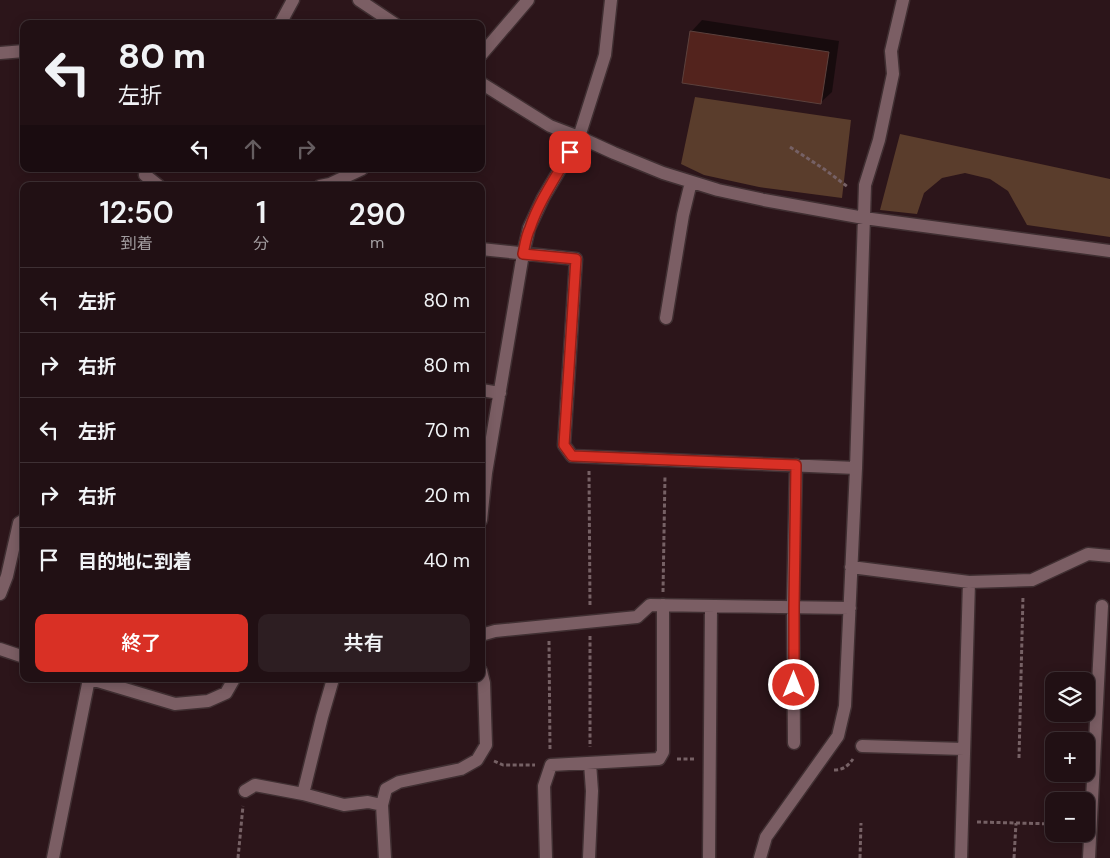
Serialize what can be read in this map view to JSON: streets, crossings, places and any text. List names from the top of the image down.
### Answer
{
  "page": {
    "turn": ["80 m", "左折"],
    "eta": [
      "12:50",
      "到着",
      "1",
      "分",
      "290",
      "m"
    ],
    "list": [
      {
        "name": "左折",
        "value": "80 m"
      },
      {
        "name": "右折",
        "value": "80 m"
      },
      {
        "name": "左折",
        "value": "70 m"
      },
      {
        "name": "右折",
        "value": "20 m"
      },
      {
        "name": "目的地に到着",
        "value": "40 m"
      }
    ],
    "buttons": ["終了", "共有"],
    "map_buttons": ["+", "−"]
  }
}
